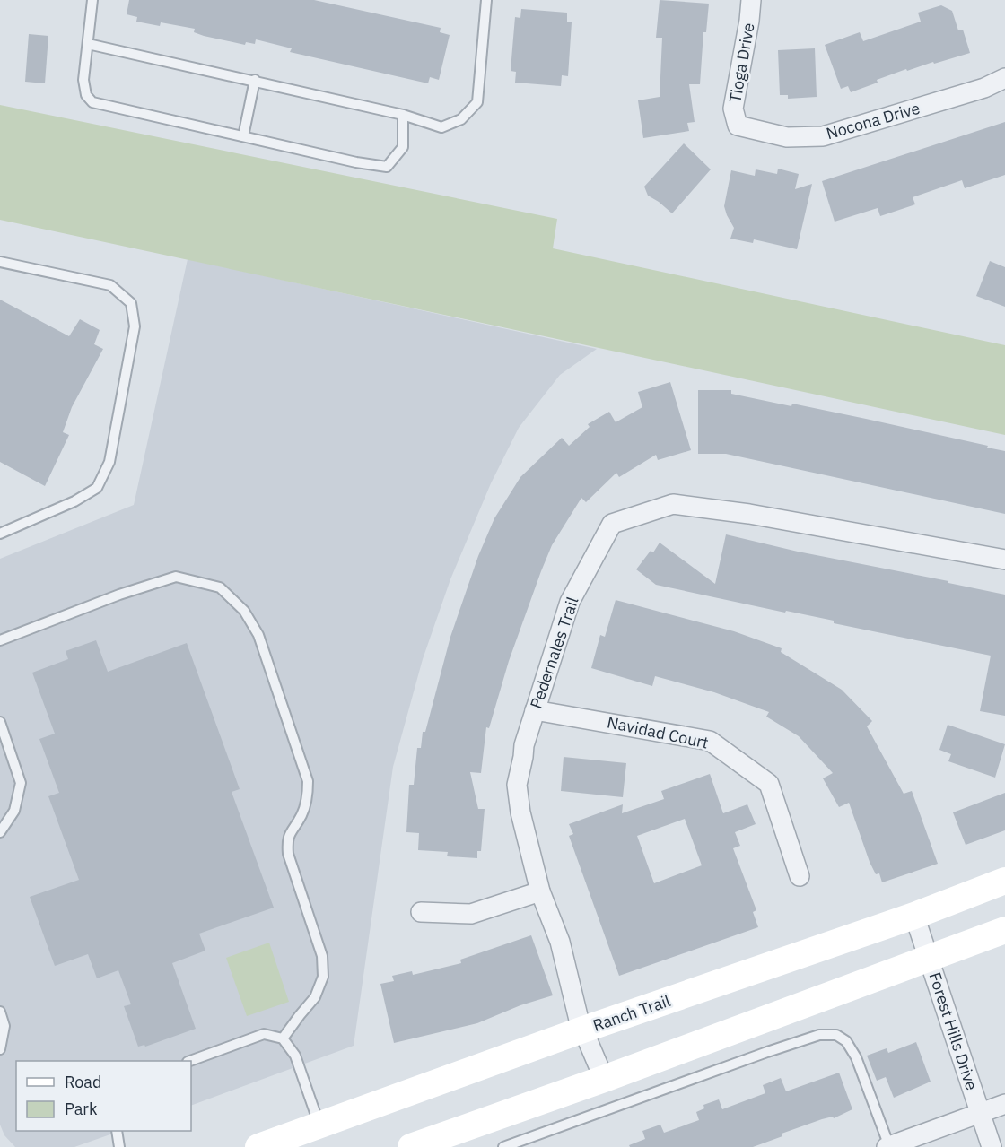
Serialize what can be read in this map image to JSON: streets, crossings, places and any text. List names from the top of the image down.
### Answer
{
  "streets": {
    "main road": ["Ranch Trail"],
    "street": [
      "Tioga Drive",
      "Nocona Drive",
      "Pedernales Trail",
      "Navidad Court",
      "Forest Hills Drive"
    ]
  },
  "crossings": [
    ["Tioga Drive", "Nocona Drive"],
    ["Pedernales Trail", "Navidad Court"],
    ["Pedernales Trail", "Ranch Trail"],
    ["Ranch Trail", "Forest Hills Drive"]
  ],
  "legend": ["Road", "Park"]
}
